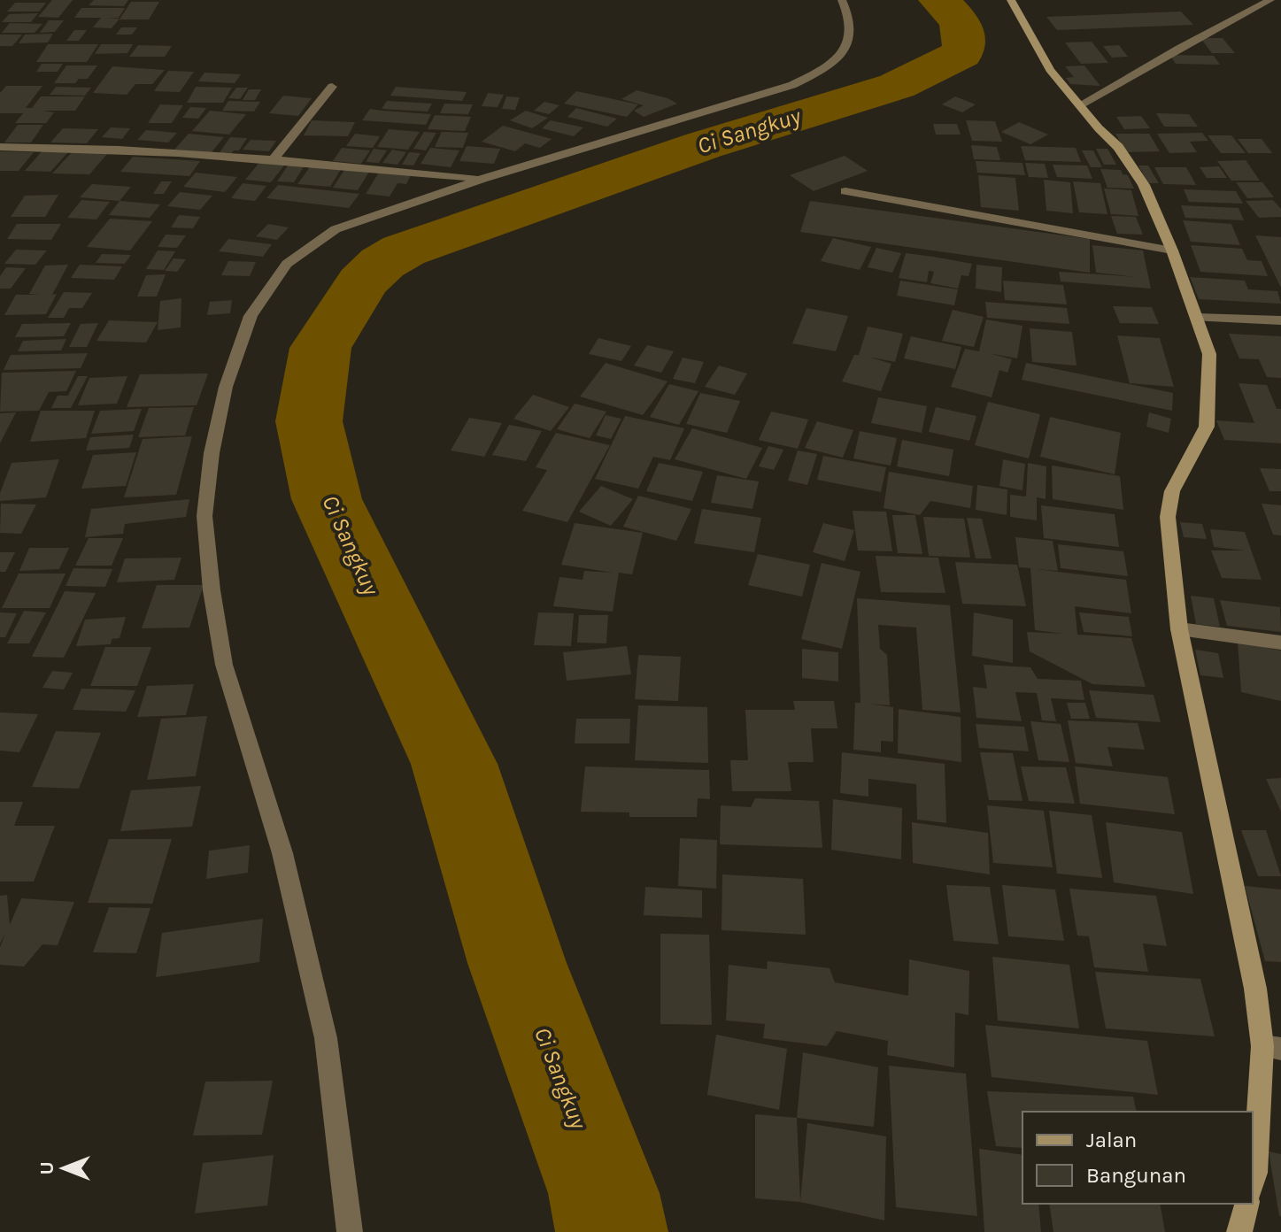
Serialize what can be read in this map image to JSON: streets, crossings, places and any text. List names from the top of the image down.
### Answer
{
  "water": ["Ci Sangkuy"],
  "legend": ["Jalan", "Bangunan"],
  "north": "left"
}
